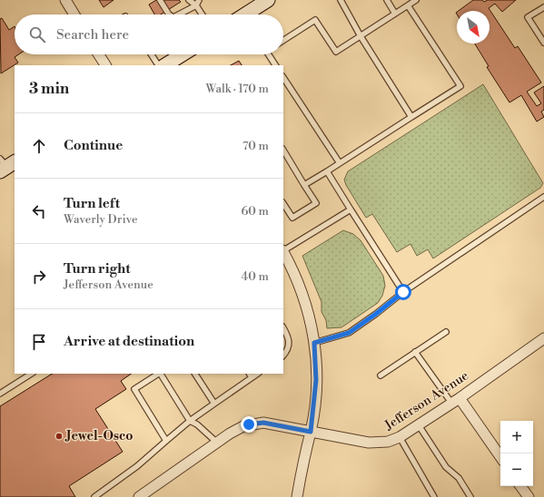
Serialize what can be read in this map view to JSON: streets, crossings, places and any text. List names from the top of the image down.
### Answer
{
  "streets": {
    "street": ["Jefferson Avenue"]
  },
  "places": ["Jewel-Osco"],
  "north": "bottom right",
  "page": {
    "search": "Search here",
    "heading": ["3 min", "Walk · 170 m"],
    "list": [
      ["Continue", "70 m"],
      ["Turn left", "Waverly Drive", "60 m"],
      ["Turn right", "Jefferson Avenue", "40 m"],
      "Arrive at destination"
    ],
    "map_buttons": ["+", "−"]
  }
}
